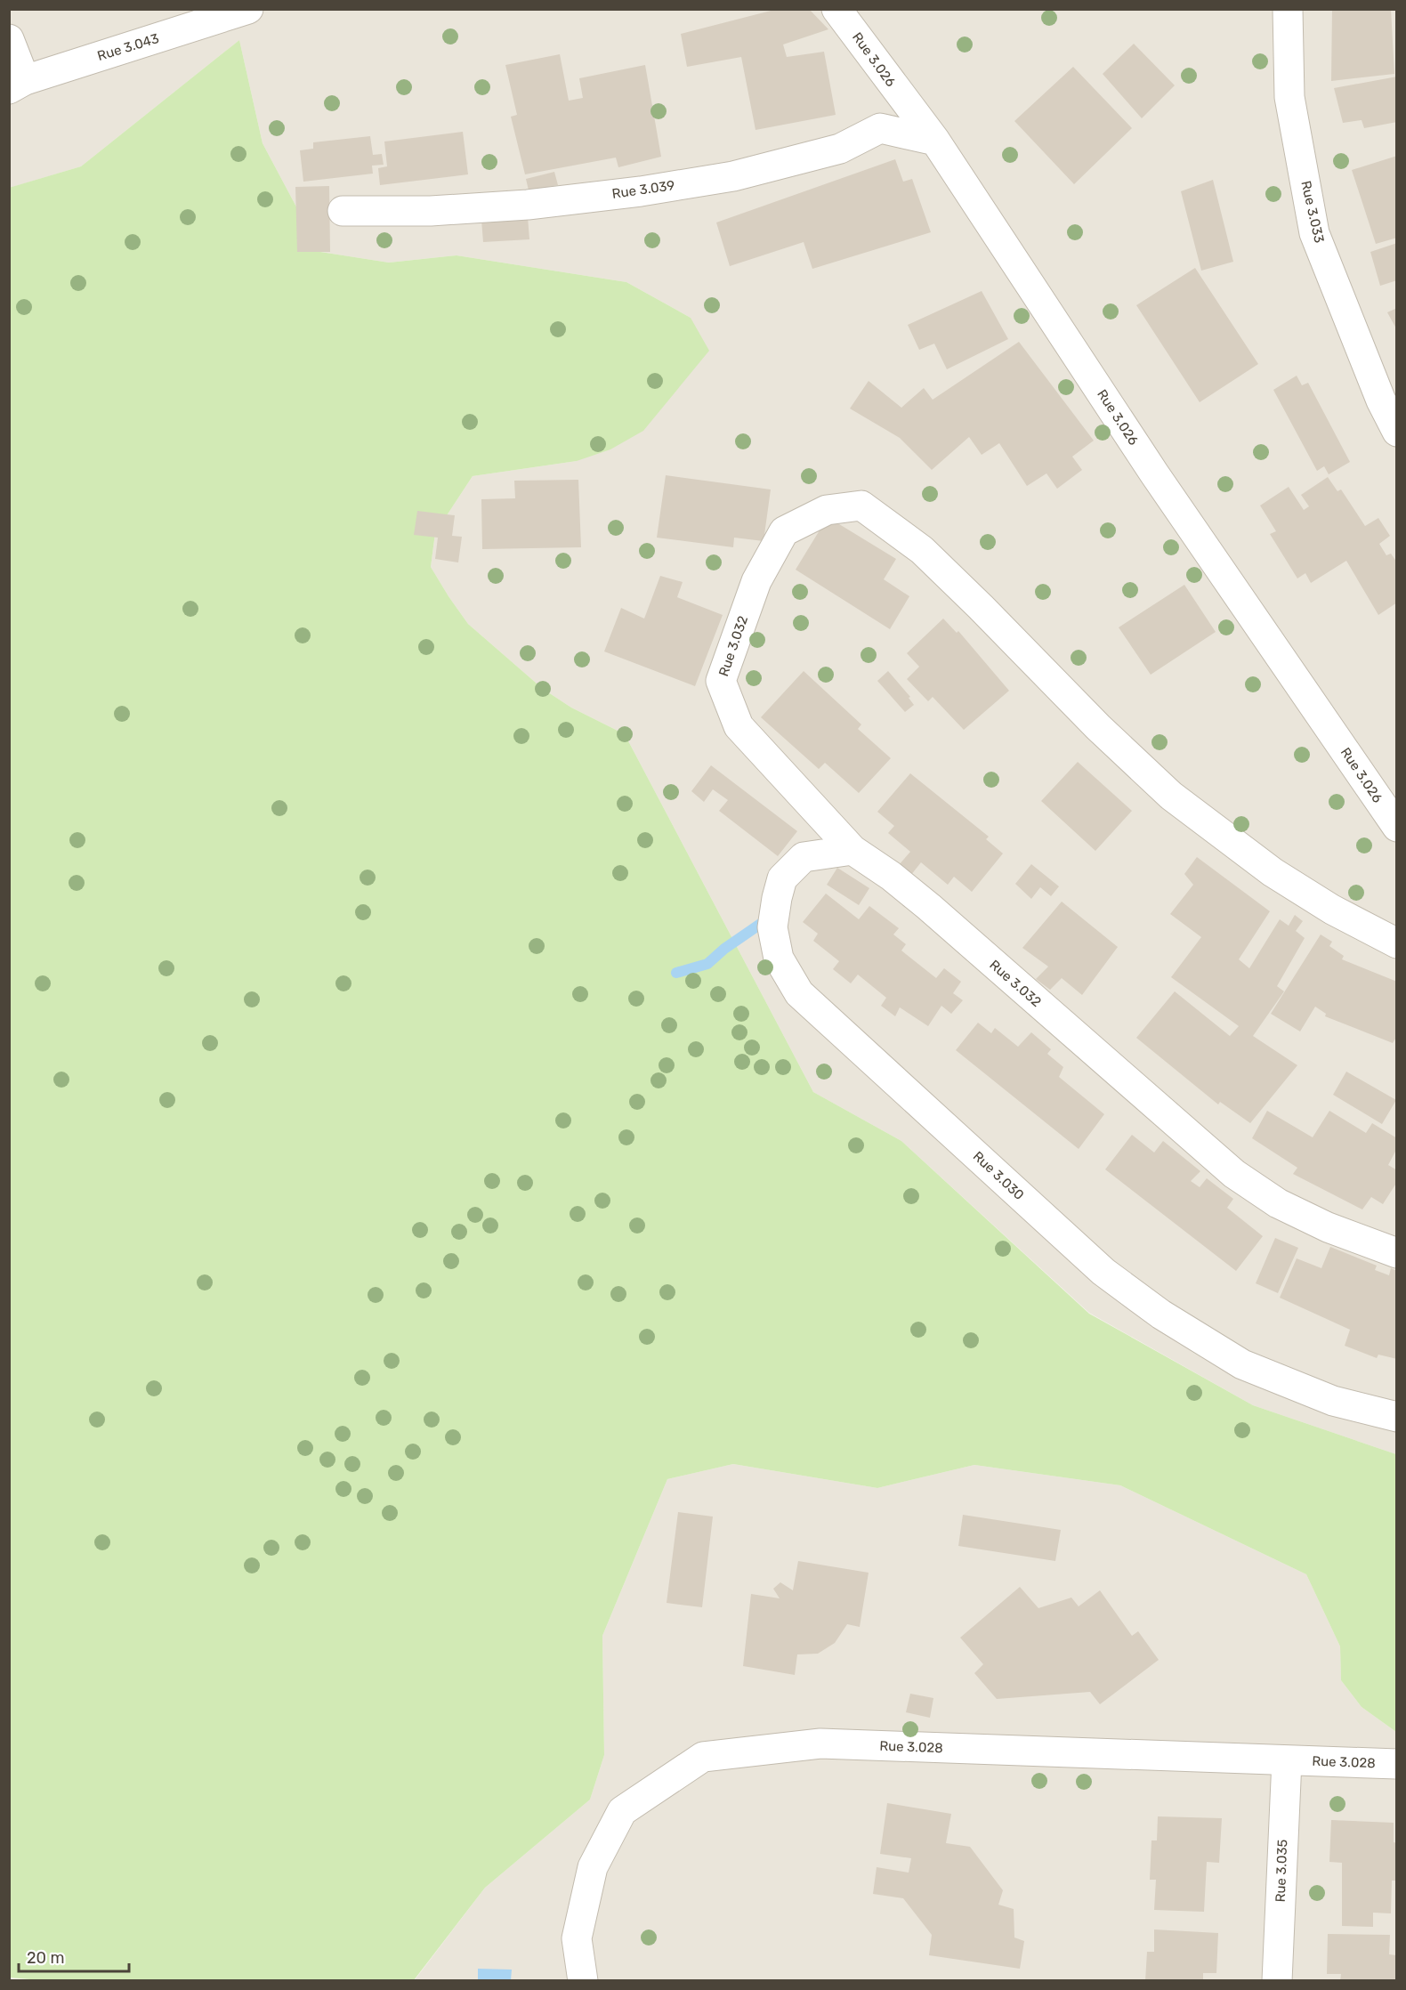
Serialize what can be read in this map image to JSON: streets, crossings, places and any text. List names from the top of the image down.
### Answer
{
  "streets": {
    "street": [
      "Rue 3.043",
      "Rue 3.026",
      "Rue 3.039",
      "Rue 3.033",
      "Rue 3.032",
      "Rue 3.030",
      "Rue 3.028",
      "Rue 3.035"
    ]
  },
  "crossings": [
    ["Rue 3.026", "Rue 3.039"],
    ["Rue 3.032", "Rue 3.030"],
    ["Rue 3.028", "Rue 3.035"]
  ],
  "scale_bar": "20 m"
}
